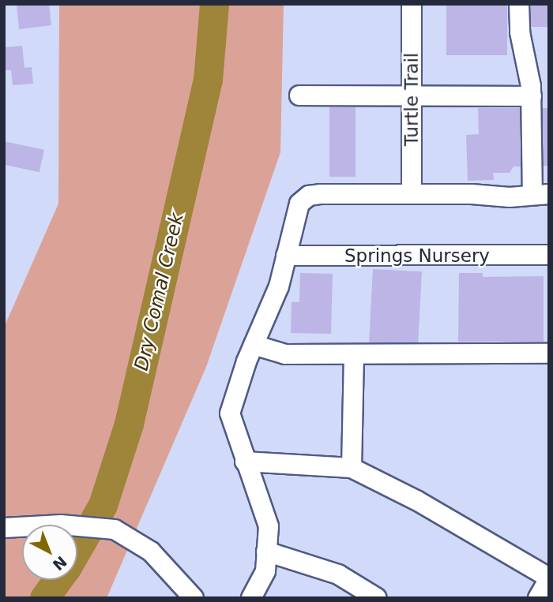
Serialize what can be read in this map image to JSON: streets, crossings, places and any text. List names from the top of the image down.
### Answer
{
  "streets": {
    "street": ["Turtle Trail", "Springs Nursery"]
  },
  "water": ["Dry Comal Creek"],
  "north": "bottom right"
}
